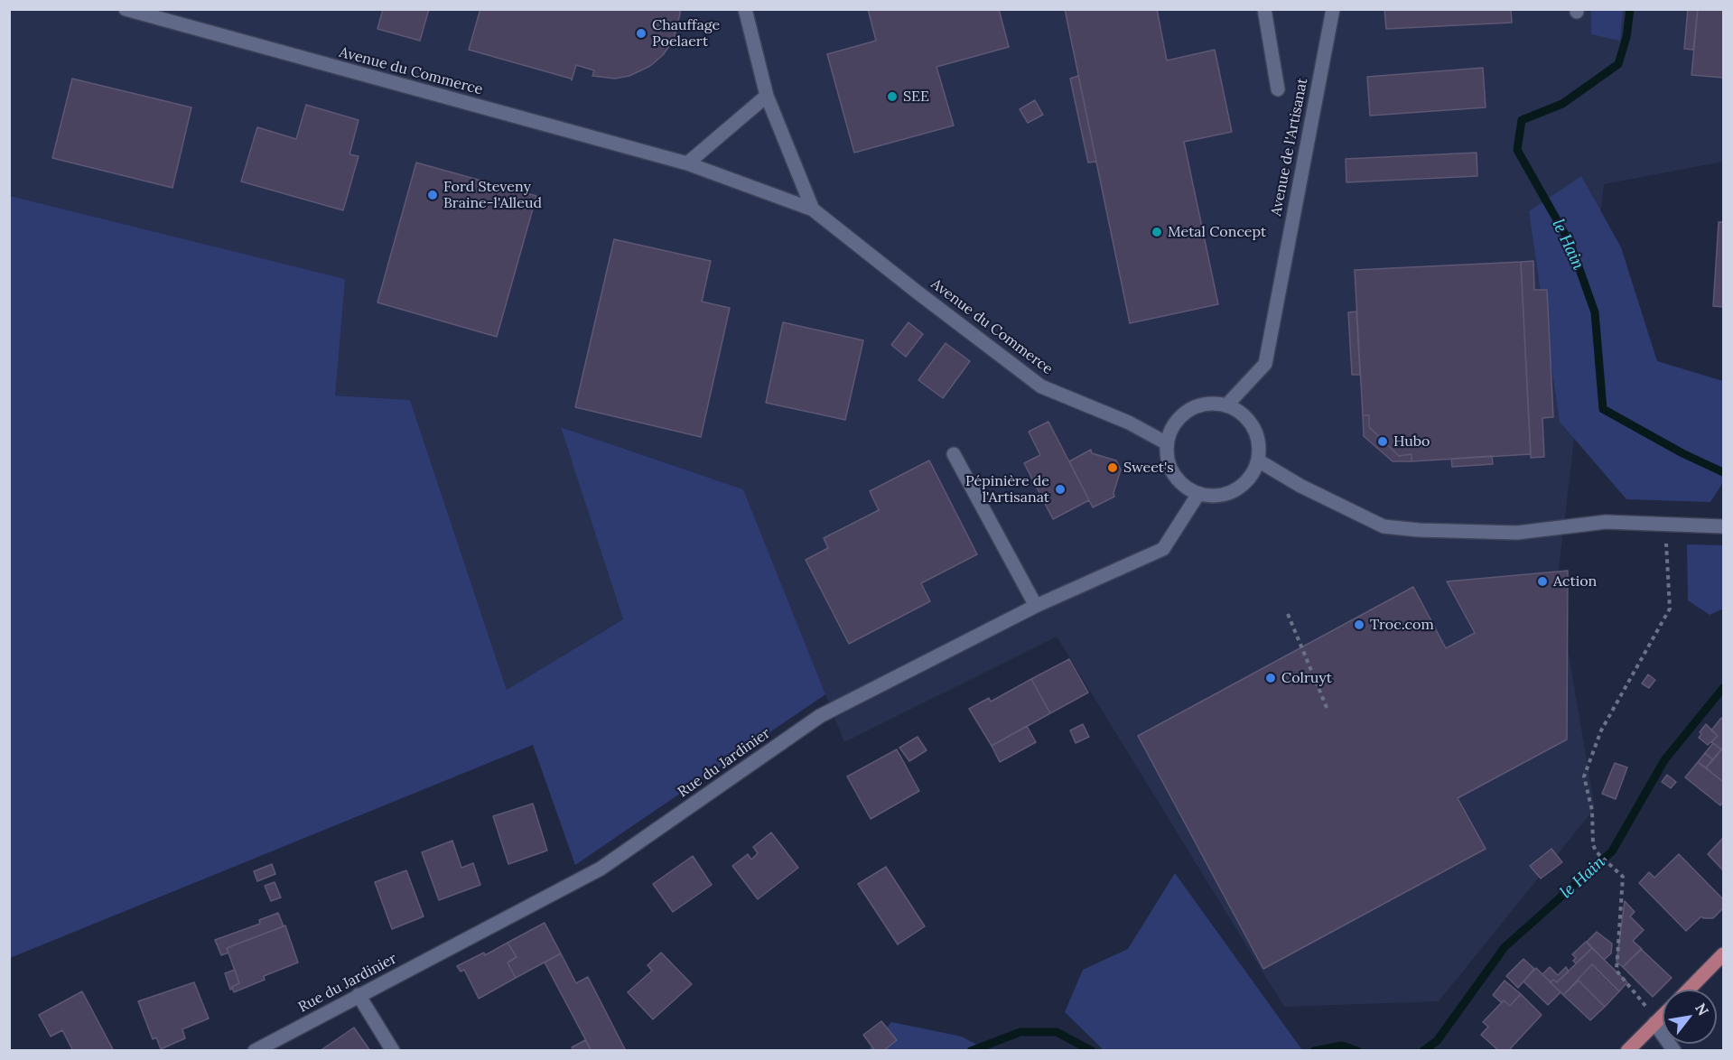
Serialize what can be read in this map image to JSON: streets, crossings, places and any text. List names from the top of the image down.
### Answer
{
  "streets": {
    "street": ["Avenue du Commerce", "Avenue de l'Artisanat", "Rue du Jardinier"]
  },
  "crossings": [
    ["Avenue du Commerce", "Avenue de l'Artisanat"],
    ["Avenue du Commerce", "Rue du Jardinier"],
    ["Avenue de l'Artisanat", "Rue du Jardinier"]
  ],
  "water": ["le Hain"],
  "places": [
    "Chauffage Poelaert",
    "SEE",
    "Ford Steveny Braine-l'Alleud",
    "Metal Concept",
    "Hubo",
    "Sweet's",
    "Pépinière de l'Artisanat",
    "Action",
    "Troc.com",
    "Colruyt"
  ],
  "north": "top right"
}
